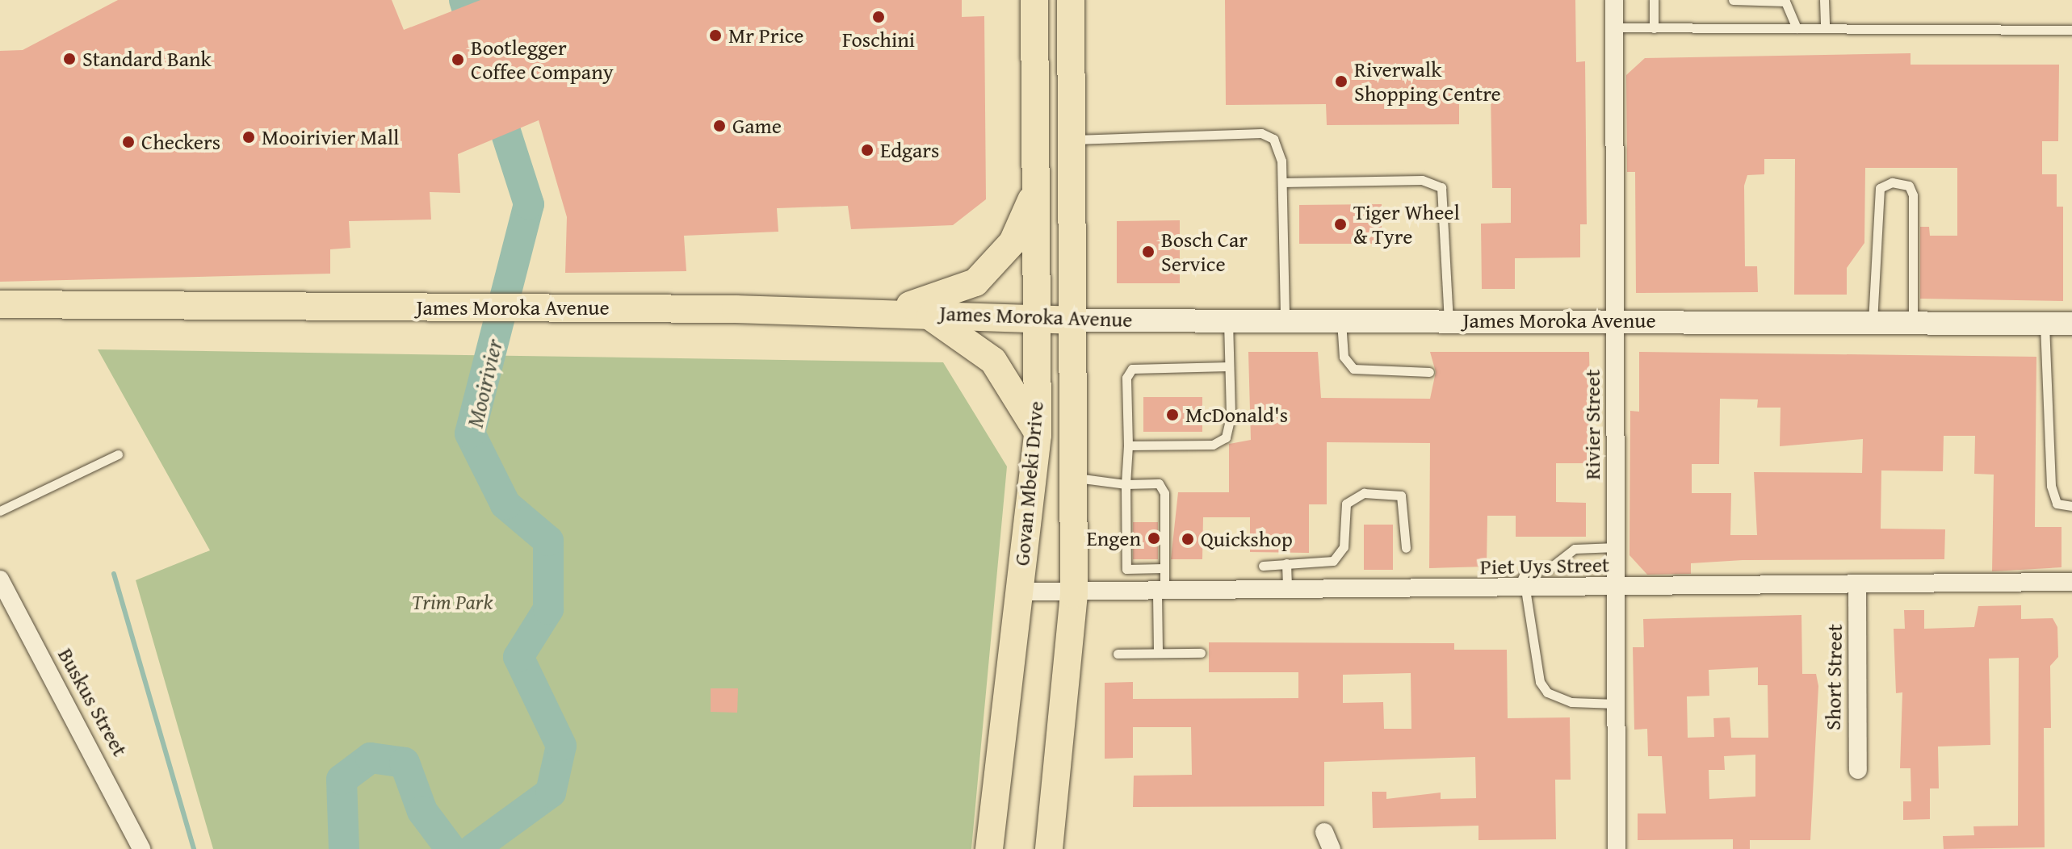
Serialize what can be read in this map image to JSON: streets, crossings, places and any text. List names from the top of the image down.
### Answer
{
  "streets": {
    "main road": ["James Moroka Avenue", "Govan Mbeki Drive"],
    "street": [
      "Rivier Street",
      "Piet Uys Street",
      "Short Street",
      "Buskus Street"
    ]
  },
  "crossings": [
    ["James Moroka Avenue", "Rivier Street"],
    ["James Moroka Avenue", "Govan Mbeki Drive"],
    ["Rivier Street", "Piet Uys Street"],
    ["Govan Mbeki Drive", "Piet Uys Street"],
    ["Piet Uys Street", "Short Street"]
  ],
  "water": ["Mooirivier"],
  "parks": ["Trim Park"],
  "places": [
    "Foschini",
    "Mr Price",
    "Standard Bank",
    "Bootlegger Coffee Company",
    "Riverwalk Shopping Centre",
    "Game",
    "Mooirivier Mall",
    "Checkers",
    "Edgars",
    "Tiger Wheel & Tyre",
    "Bosch Car Service",
    "McDonald's",
    "Engen",
    "Quickshop"
  ]
}
